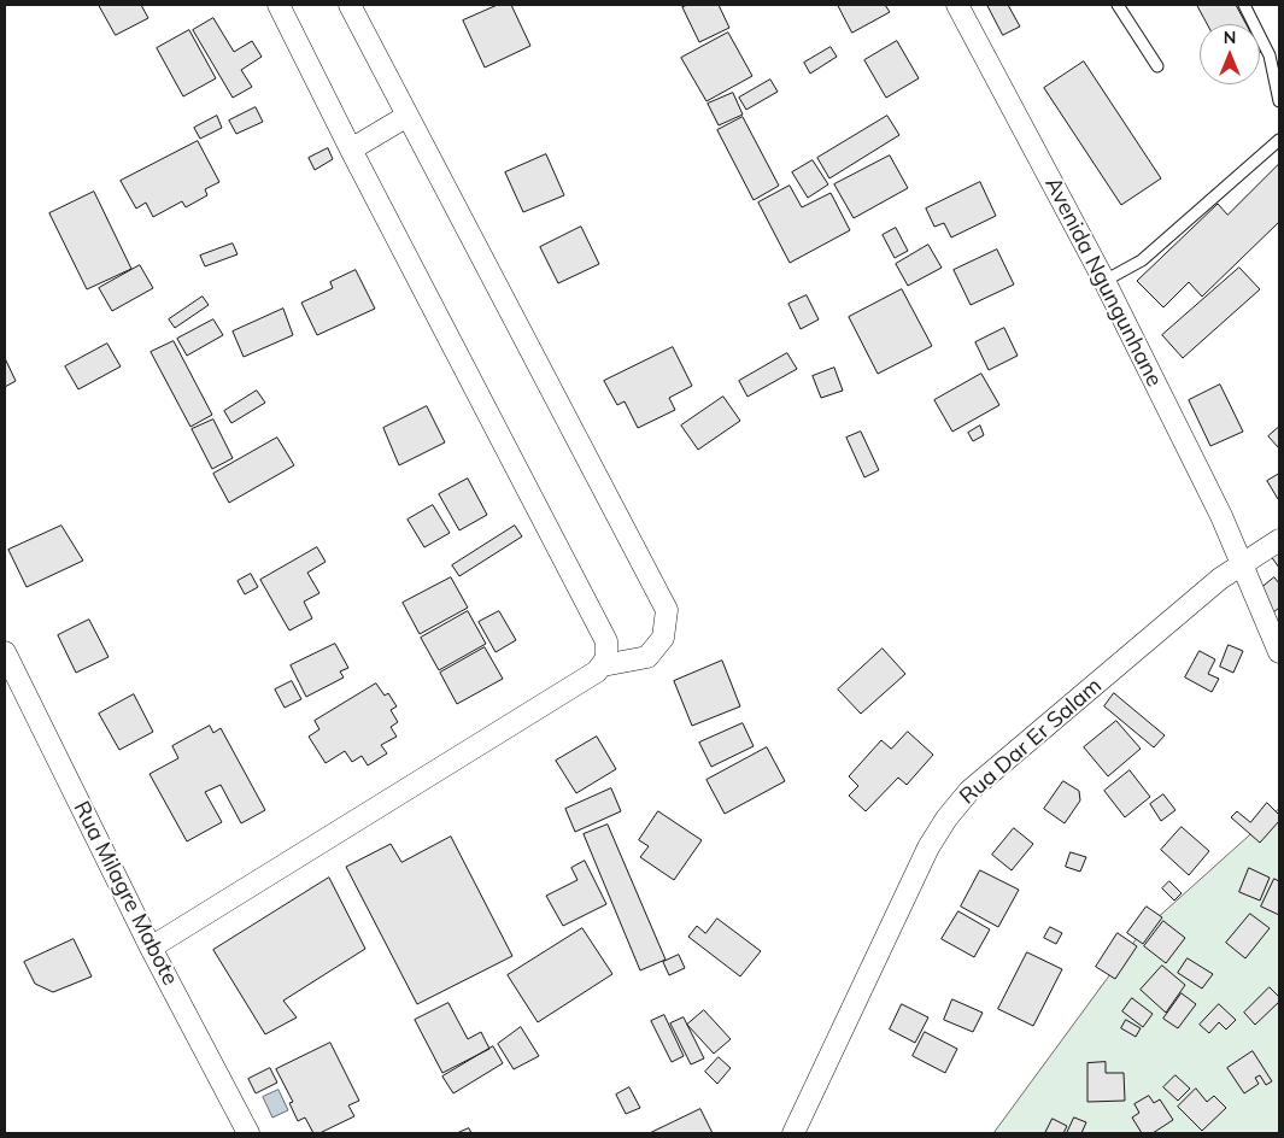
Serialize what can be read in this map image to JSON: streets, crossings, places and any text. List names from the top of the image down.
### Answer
{
  "streets": {
    "street": ["Avenida Ngungunhane", "Rua Dar Er Salam", "Rua Milagre Mabote"]
  },
  "crossings": [
    ["Avenida Ngungunhane", "Rua Dar Er Salam"]
  ],
  "north": "top"
}
